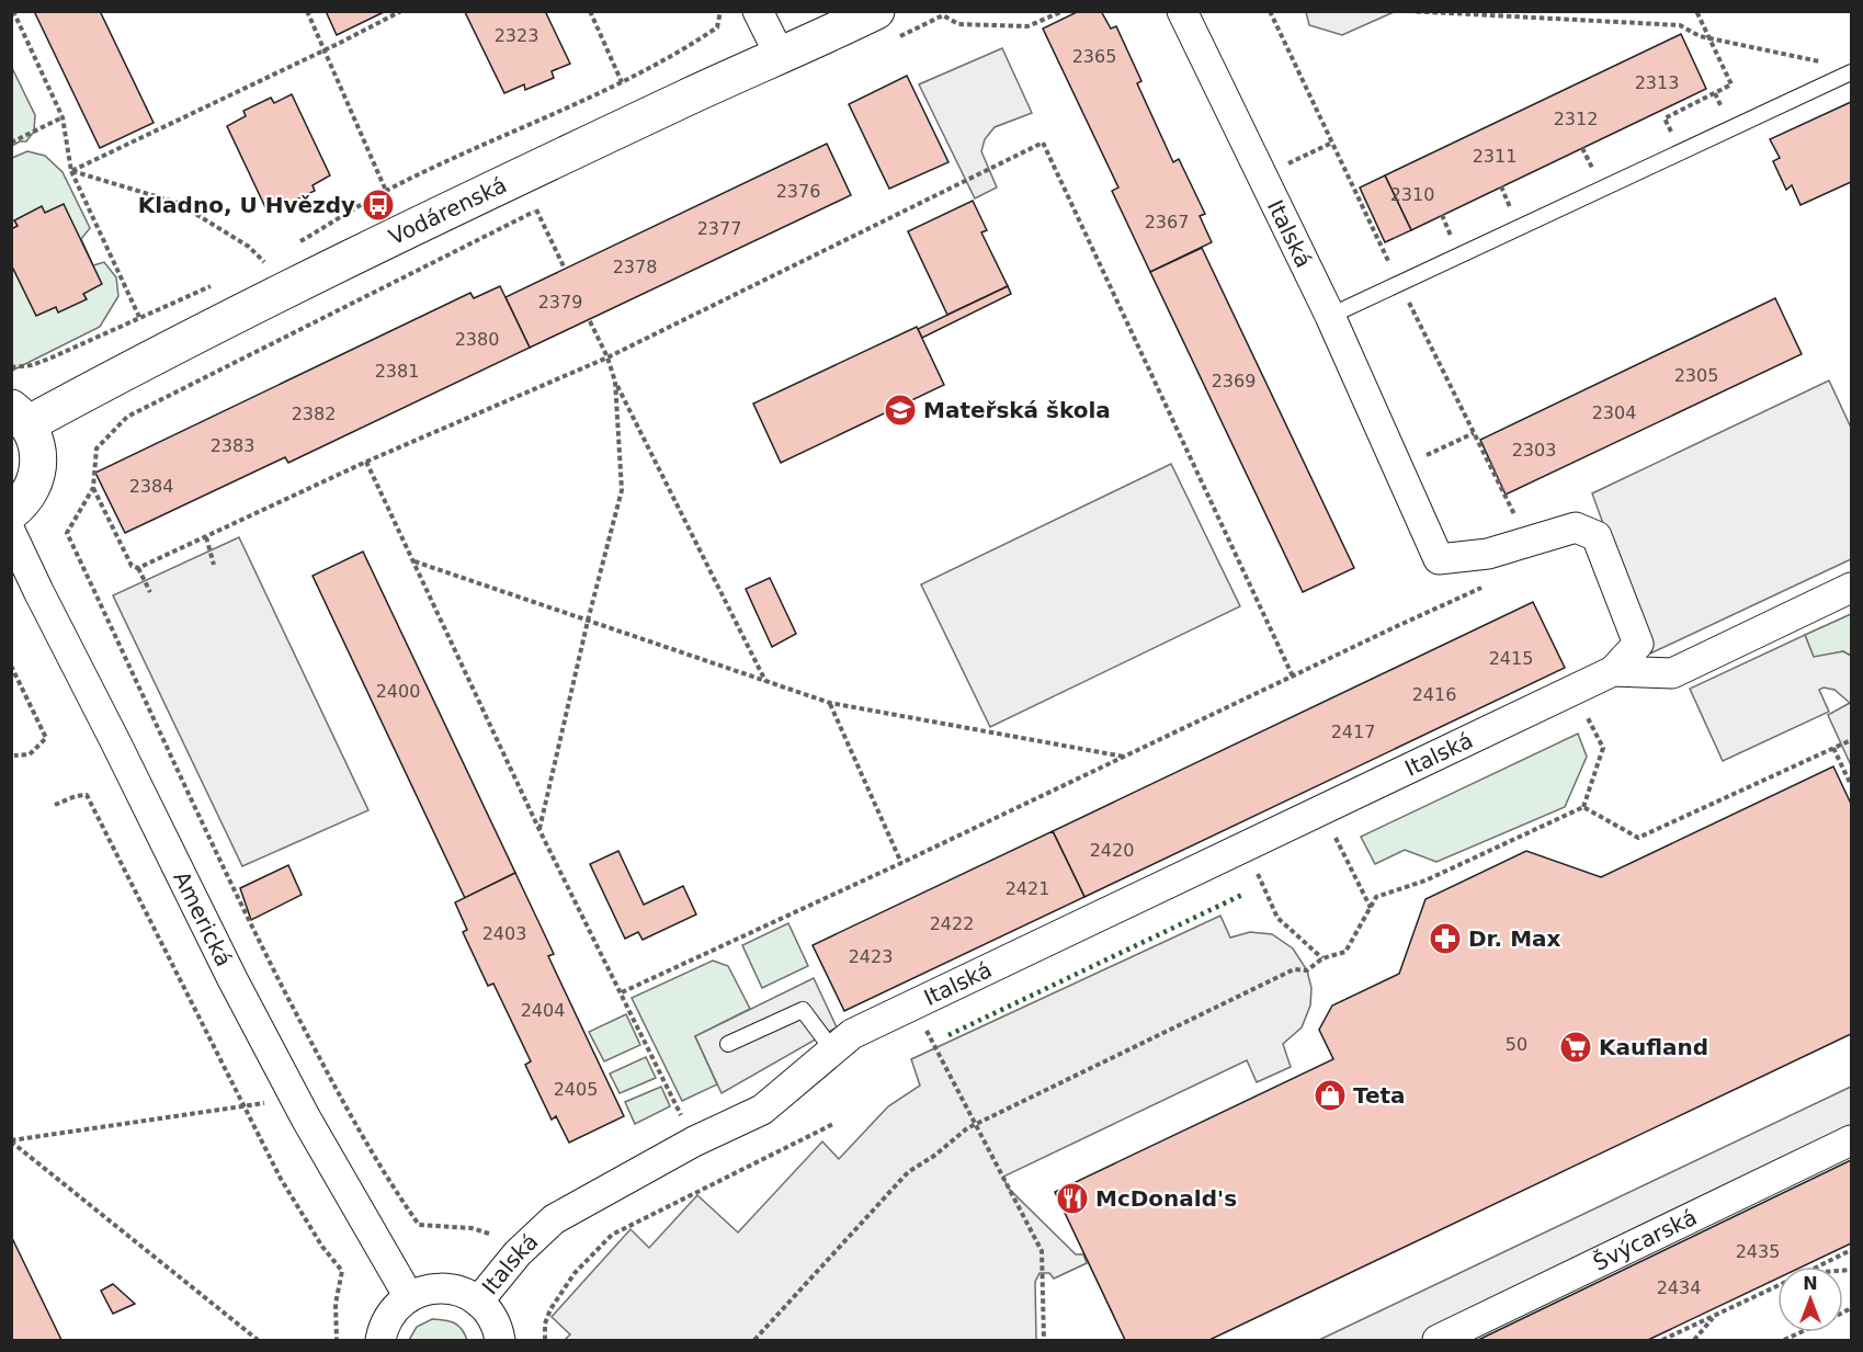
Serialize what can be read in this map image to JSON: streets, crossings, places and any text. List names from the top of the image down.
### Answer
{
  "streets": {
    "street": [
      "Vodárenská",
      "Italská",
      "Americká",
      "Švýcarská"
    ]
  },
  "places": {
    "bus stop": ["Kladno, U Hvězdy"],
    "school or university": ["Mateřská škola"],
    "pharmacy": ["Dr. Max"],
    "supermarket": ["Kaufland"],
    "shop": ["Teta"],
    "restaurant": ["McDonald's"]
  },
  "house_numbers": [
    "2323",
    "2365",
    "2313",
    "2312",
    "2311",
    "2376",
    "2310",
    "2367",
    "2377",
    "2378",
    "2379",
    "2380",
    "2381",
    "2305",
    "2369",
    "2304",
    "2382",
    "2383",
    "2303",
    "2384",
    "2415",
    "2400",
    "2416",
    "2417",
    "2420",
    "2421",
    "2422",
    "2403",
    "2423",
    "2404",
    "50",
    "2405",
    "2435",
    "2434"
  ],
  "north": "top"
}
